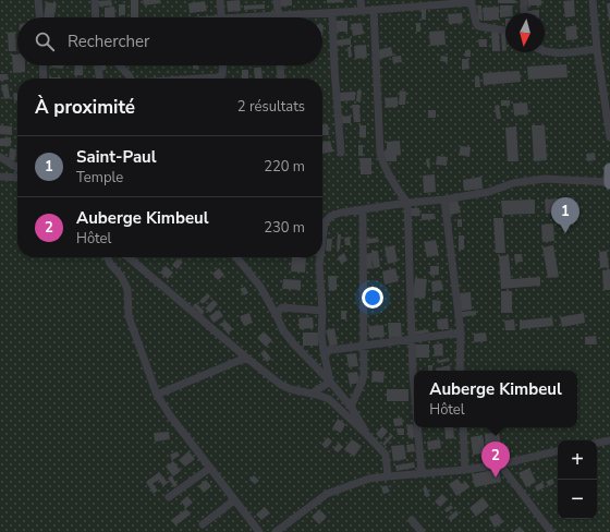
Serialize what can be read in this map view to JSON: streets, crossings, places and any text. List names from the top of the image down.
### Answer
{
  "north": "bottom",
  "page": {
    "search": "Rechercher",
    "heading": ["À proximité", "2 résultats"],
    "list": [
      {
        "mark": "1",
        "name": "Saint-Paul",
        "note": "Temple",
        "value": "220 m"
      },
      {
        "mark": "2",
        "name": "Auberge Kimbeul",
        "note": "Hôtel",
        "value": "230 m"
      }
    ],
    "pins": ["1", "2"],
    "popup": ["Auberge Kimbeul", "Hôtel"],
    "map_buttons": ["+", "−"]
  }
}
